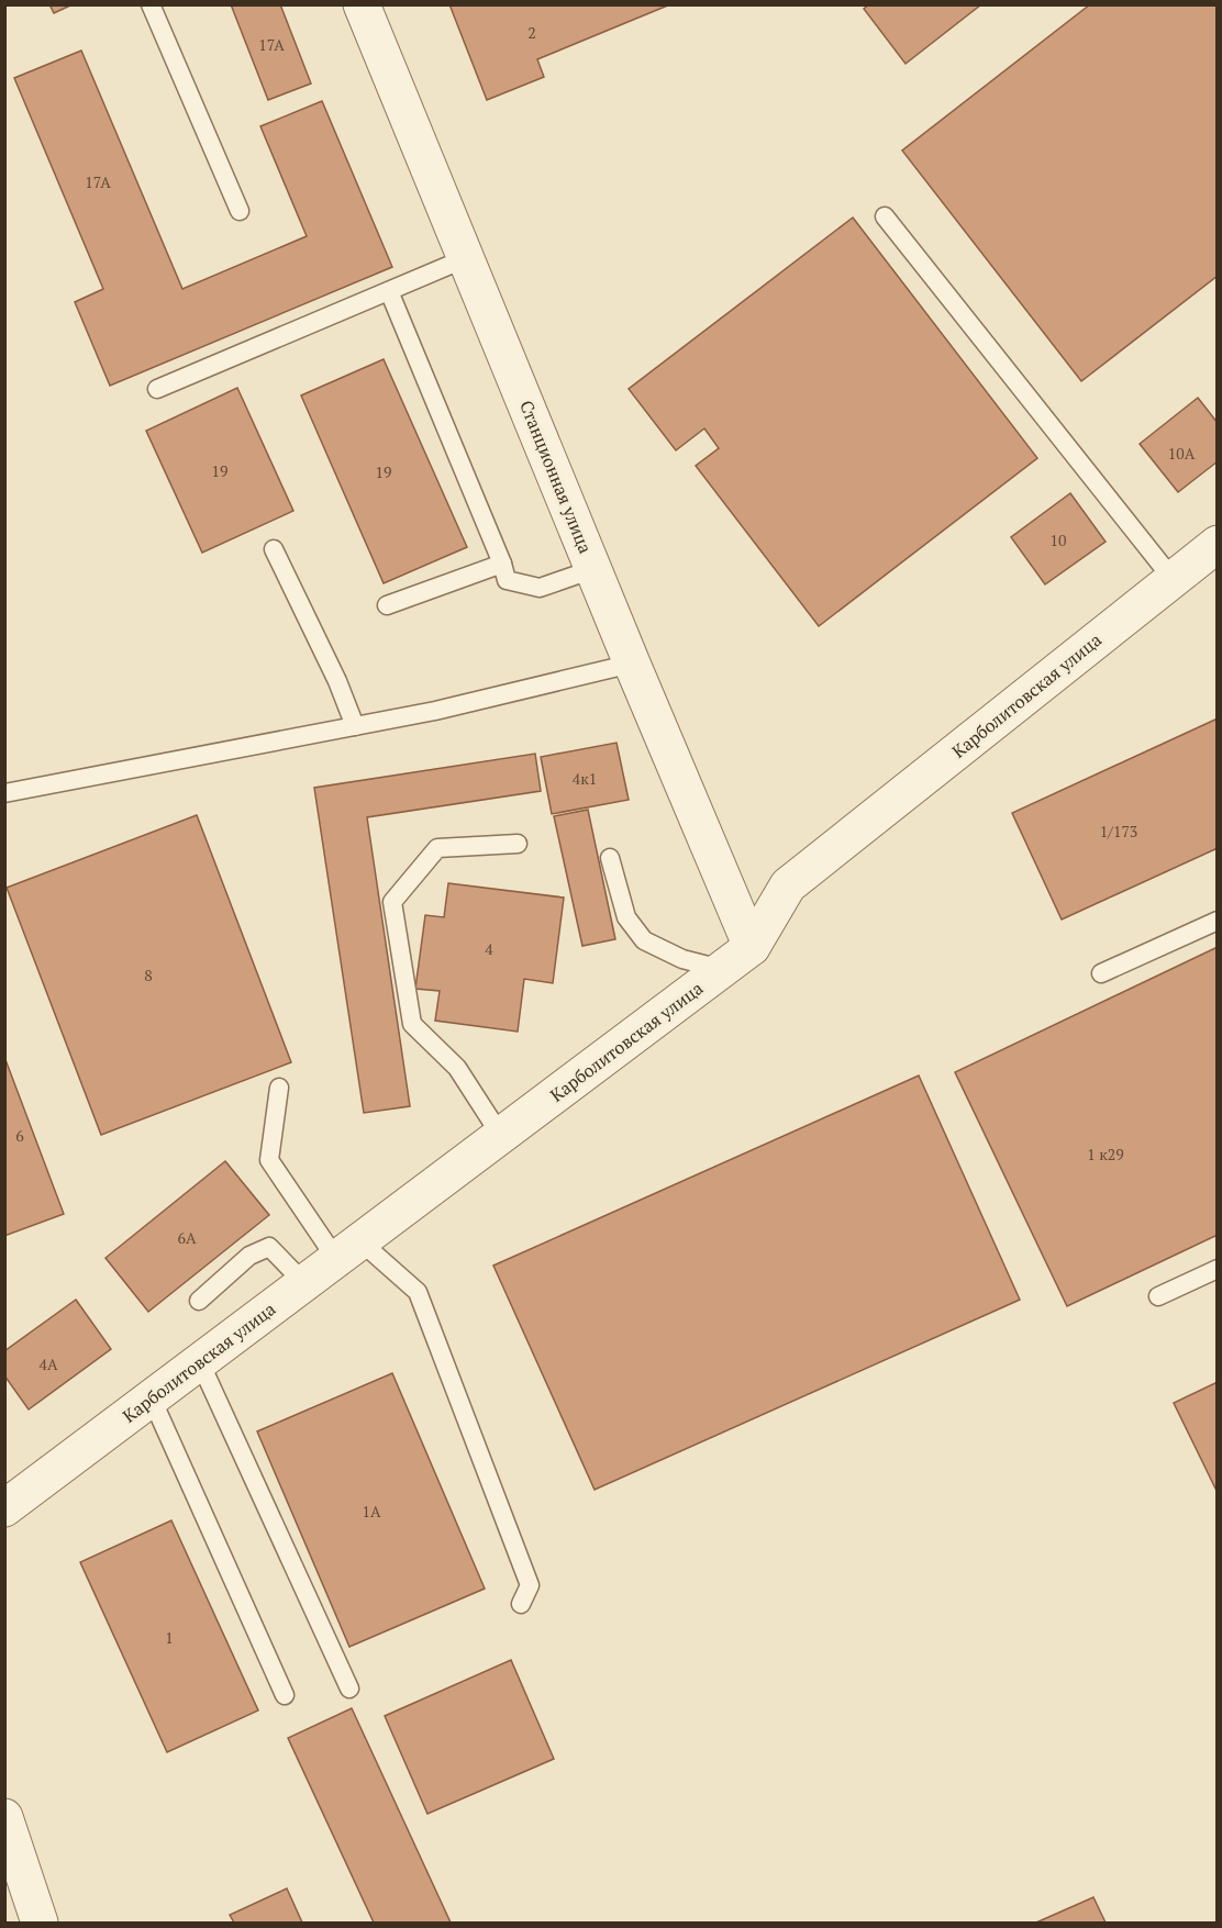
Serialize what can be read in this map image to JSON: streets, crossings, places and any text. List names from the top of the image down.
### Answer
{
  "streets": {
    "street": ["Станционная улица", "Карболитовская улица"]
  },
  "crossings": [
    ["Станционная улица", "Карболитовская улица"]
  ],
  "house_numbers": [
    "2",
    "17А",
    "17А",
    "10А",
    "19",
    "19",
    "10",
    "4к1",
    "1/173",
    "4",
    "8",
    "6",
    "1 к29",
    "6А",
    "4А",
    "1А",
    "1"
  ]
}
